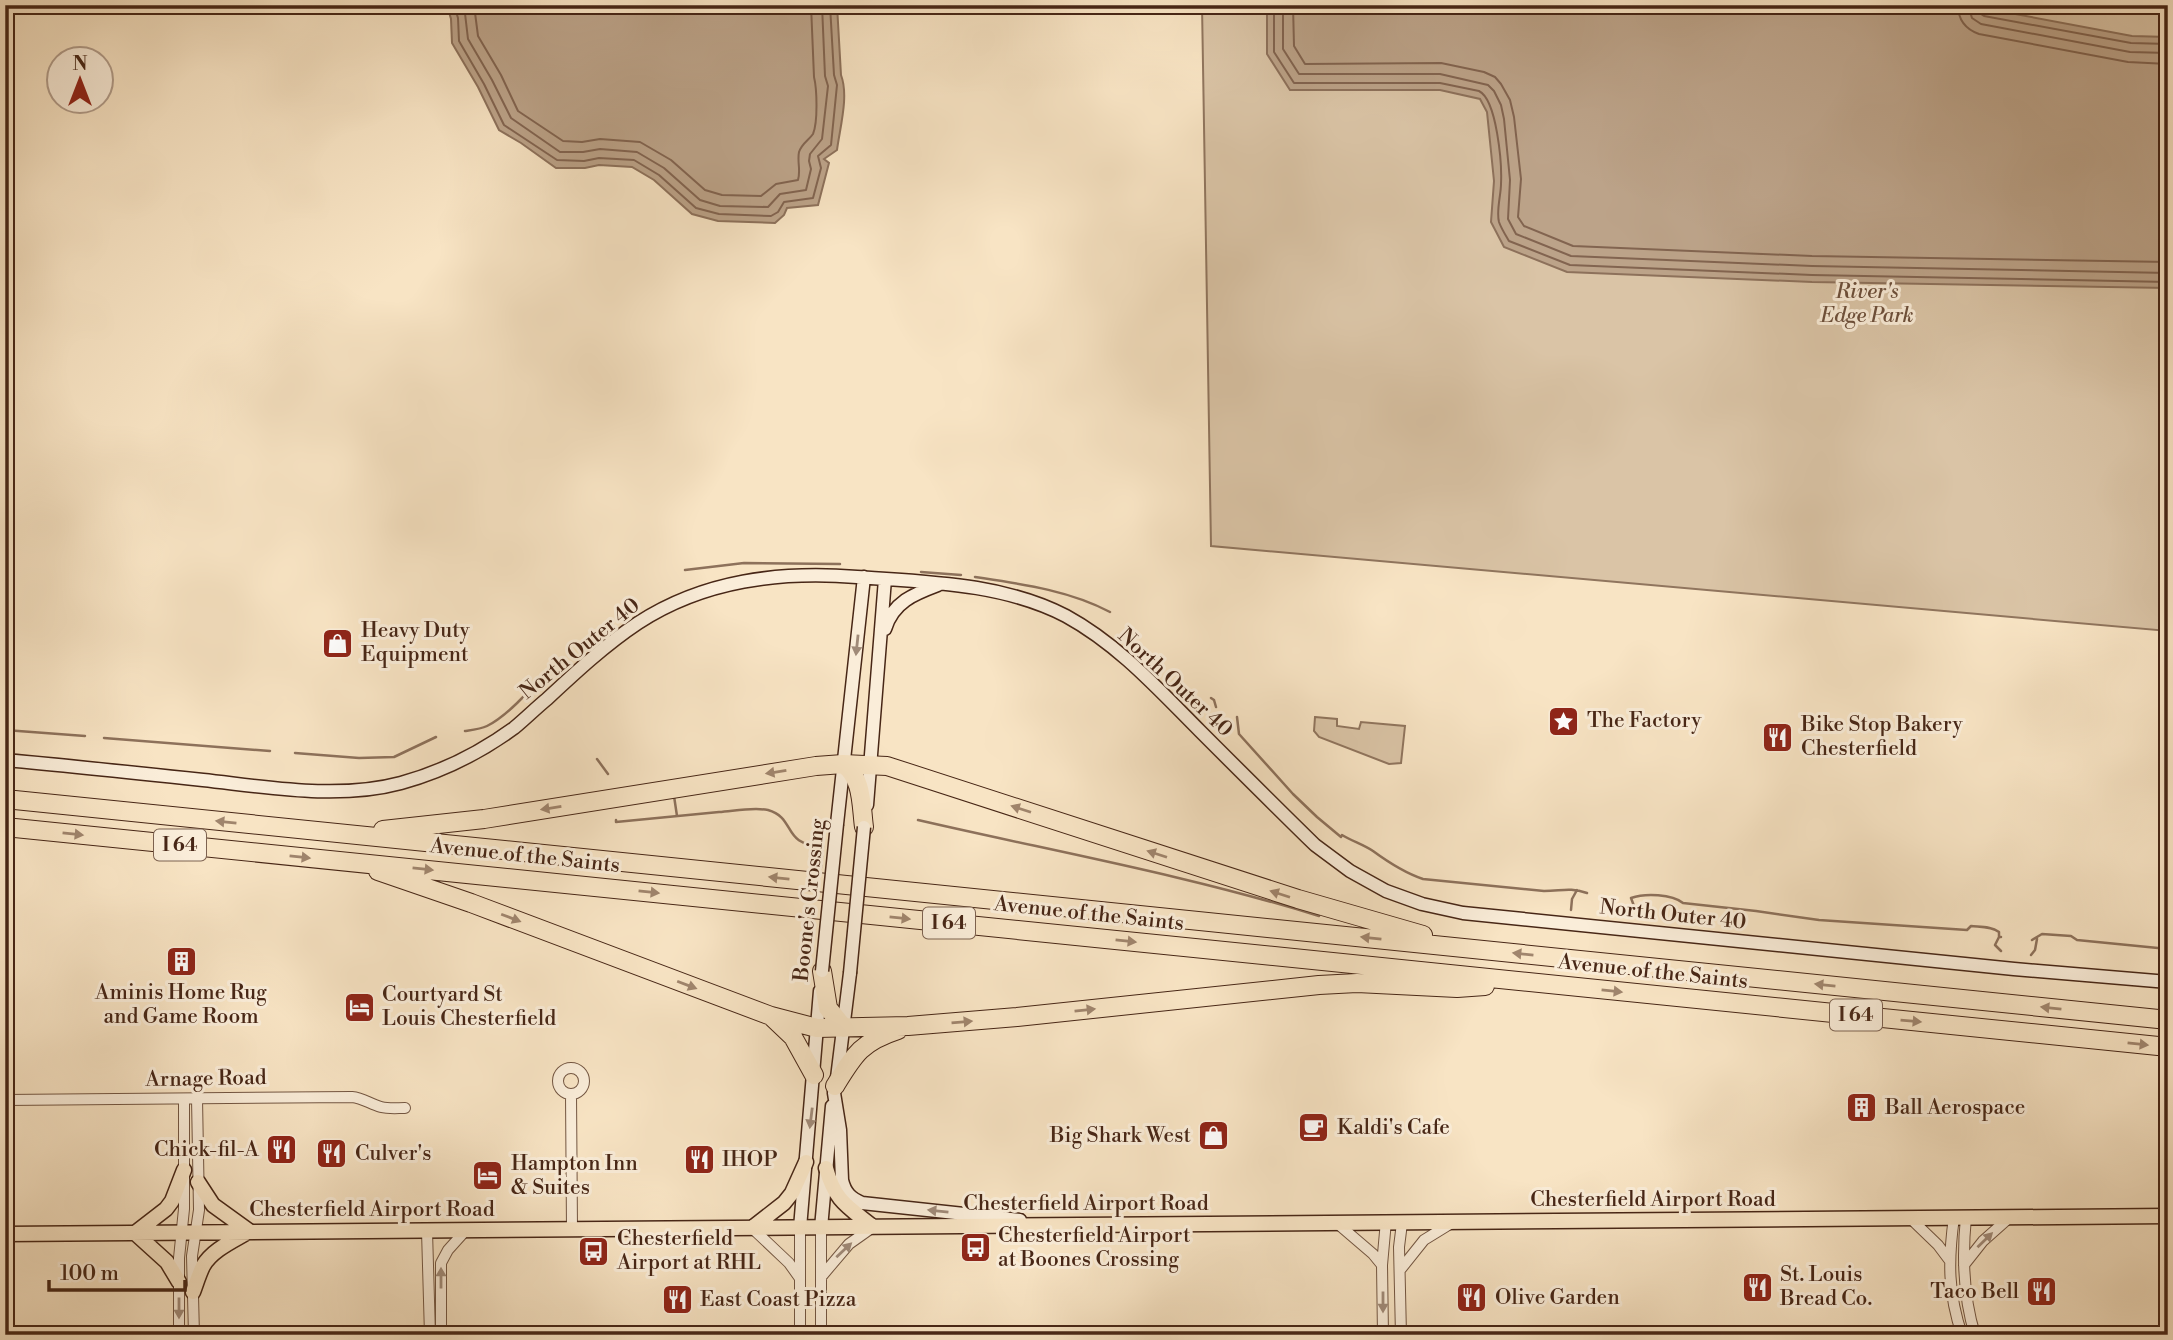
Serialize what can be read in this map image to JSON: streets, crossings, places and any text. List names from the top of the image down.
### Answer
{
  "streets": {
    "highway": ["I 64", "Avenue of the Saints"],
    "main road": ["Chesterfield Airport Road"],
    "street": ["North Outer 40", "Boone's Crossing", "Arnage Road"]
  },
  "crossings": [
    ["North Outer 40", "Boone's Crossing"],
    ["Boone's Crossing", "Chesterfield Airport Road"]
  ],
  "parks": ["River's Edge Park"],
  "places": {
    "shop": ["Heavy Duty Equipment", "Big Shark West"],
    "place": ["The Factory"],
    "restaurant": [
      "Bike Stop Bakery Chesterfield",
      "Chick-fil-A",
      "Culver's",
      "IHOP",
      "St. Louis Bread Co.",
      "Taco Bell",
      "Olive Garden",
      "East Coast Pizza"
    ],
    "building": ["Aminis Home Rug and Game Room", "Ball Aerospace"],
    "hotel": ["Courtyard St Louis Chesterfield", "Hampton Inn & Suites"],
    "cafe": ["Kaldi's Cafe"],
    "bus stop": ["Chesterfield Airport at Boones Crossing", "Chesterfield Airport at RHL"]
  },
  "scale_bar": "100 m",
  "north": "top"
}
